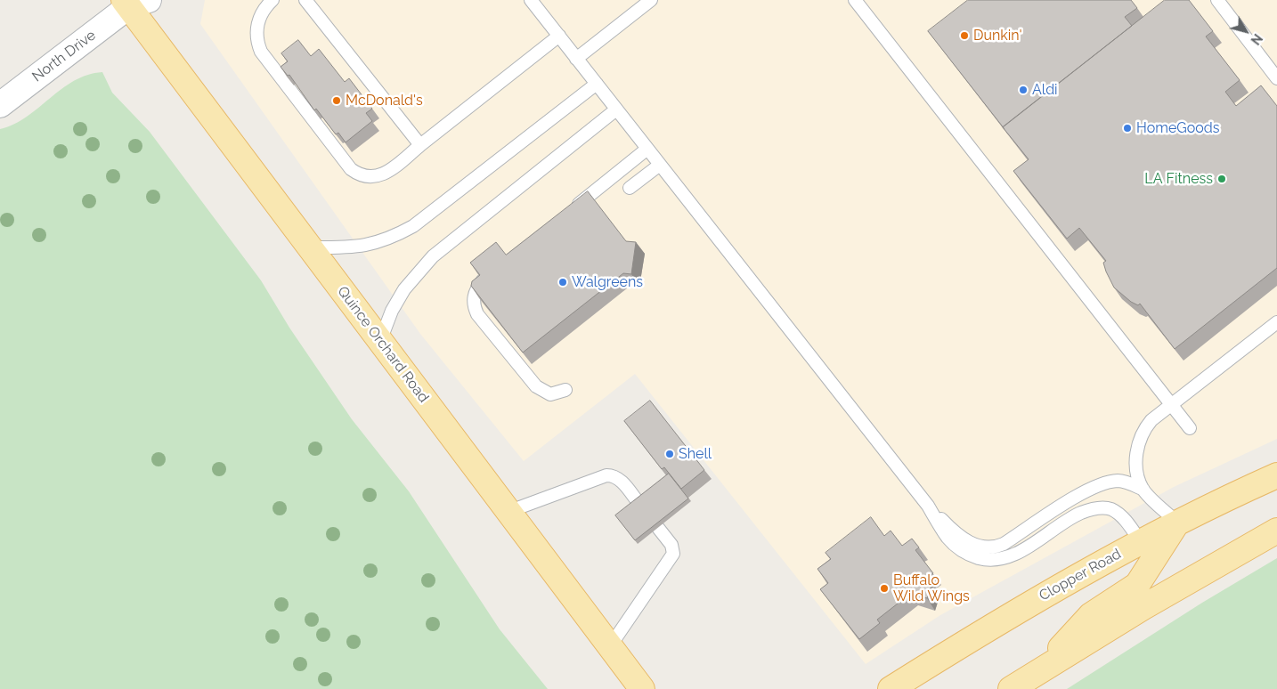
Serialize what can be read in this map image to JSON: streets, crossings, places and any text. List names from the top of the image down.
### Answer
{
  "streets": {
    "main road": ["Quince Orchard Road", "Clopper Road"],
    "street": ["North Drive"]
  },
  "crossings": [
    ["North Drive", "Quince Orchard Road"]
  ],
  "places": [
    "Dunkin'",
    "Aldi",
    "McDonald's",
    "HomeGoods",
    "LA Fitness",
    "Walgreens",
    "Shell",
    "Buffalo Wild Wings"
  ],
  "north": "bottom right"
}
